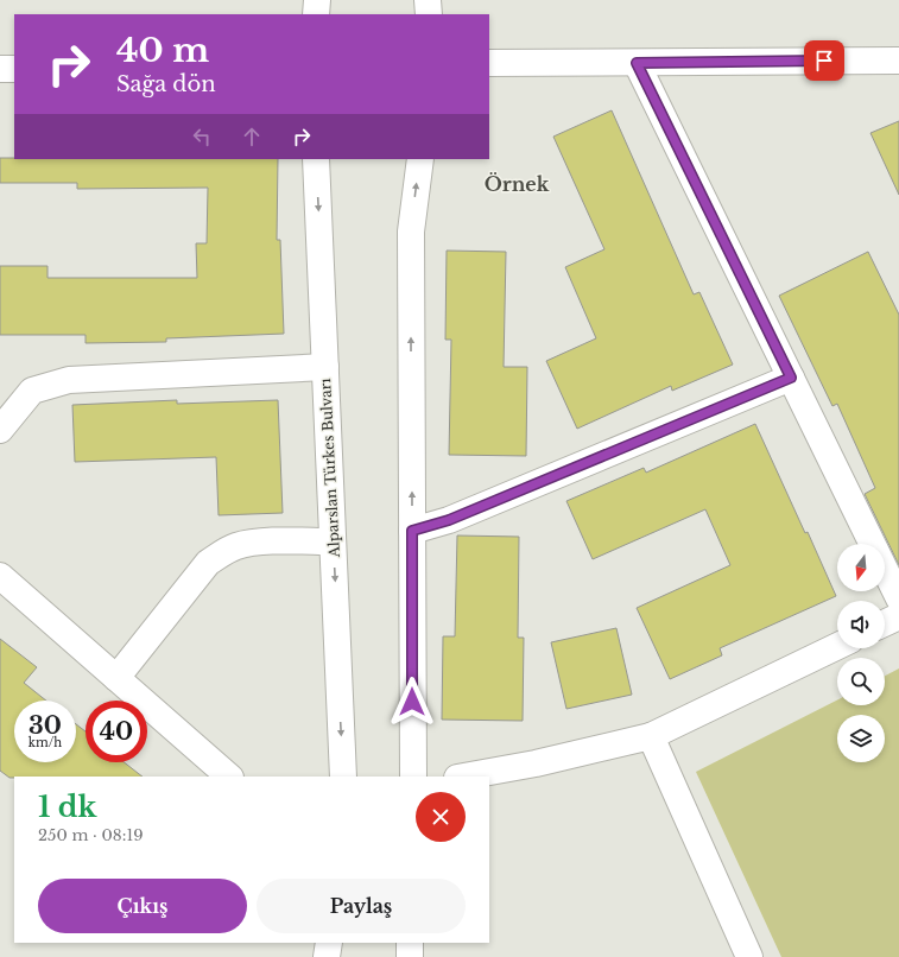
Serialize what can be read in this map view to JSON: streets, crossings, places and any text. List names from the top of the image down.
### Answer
{
  "streets": {
    "street": ["Alparslan Türkes Bulvarı"]
  },
  "districts": ["Örnek"],
  "north": "bottom",
  "page": {
    "turn": ["40 m", "Sağa dön"],
    "speed": "30 km/h",
    "limit": "40",
    "heading": ["1 dk", "250 m · 08:19"],
    "buttons": ["Çıkış", "Paylaş"]
  }
}
